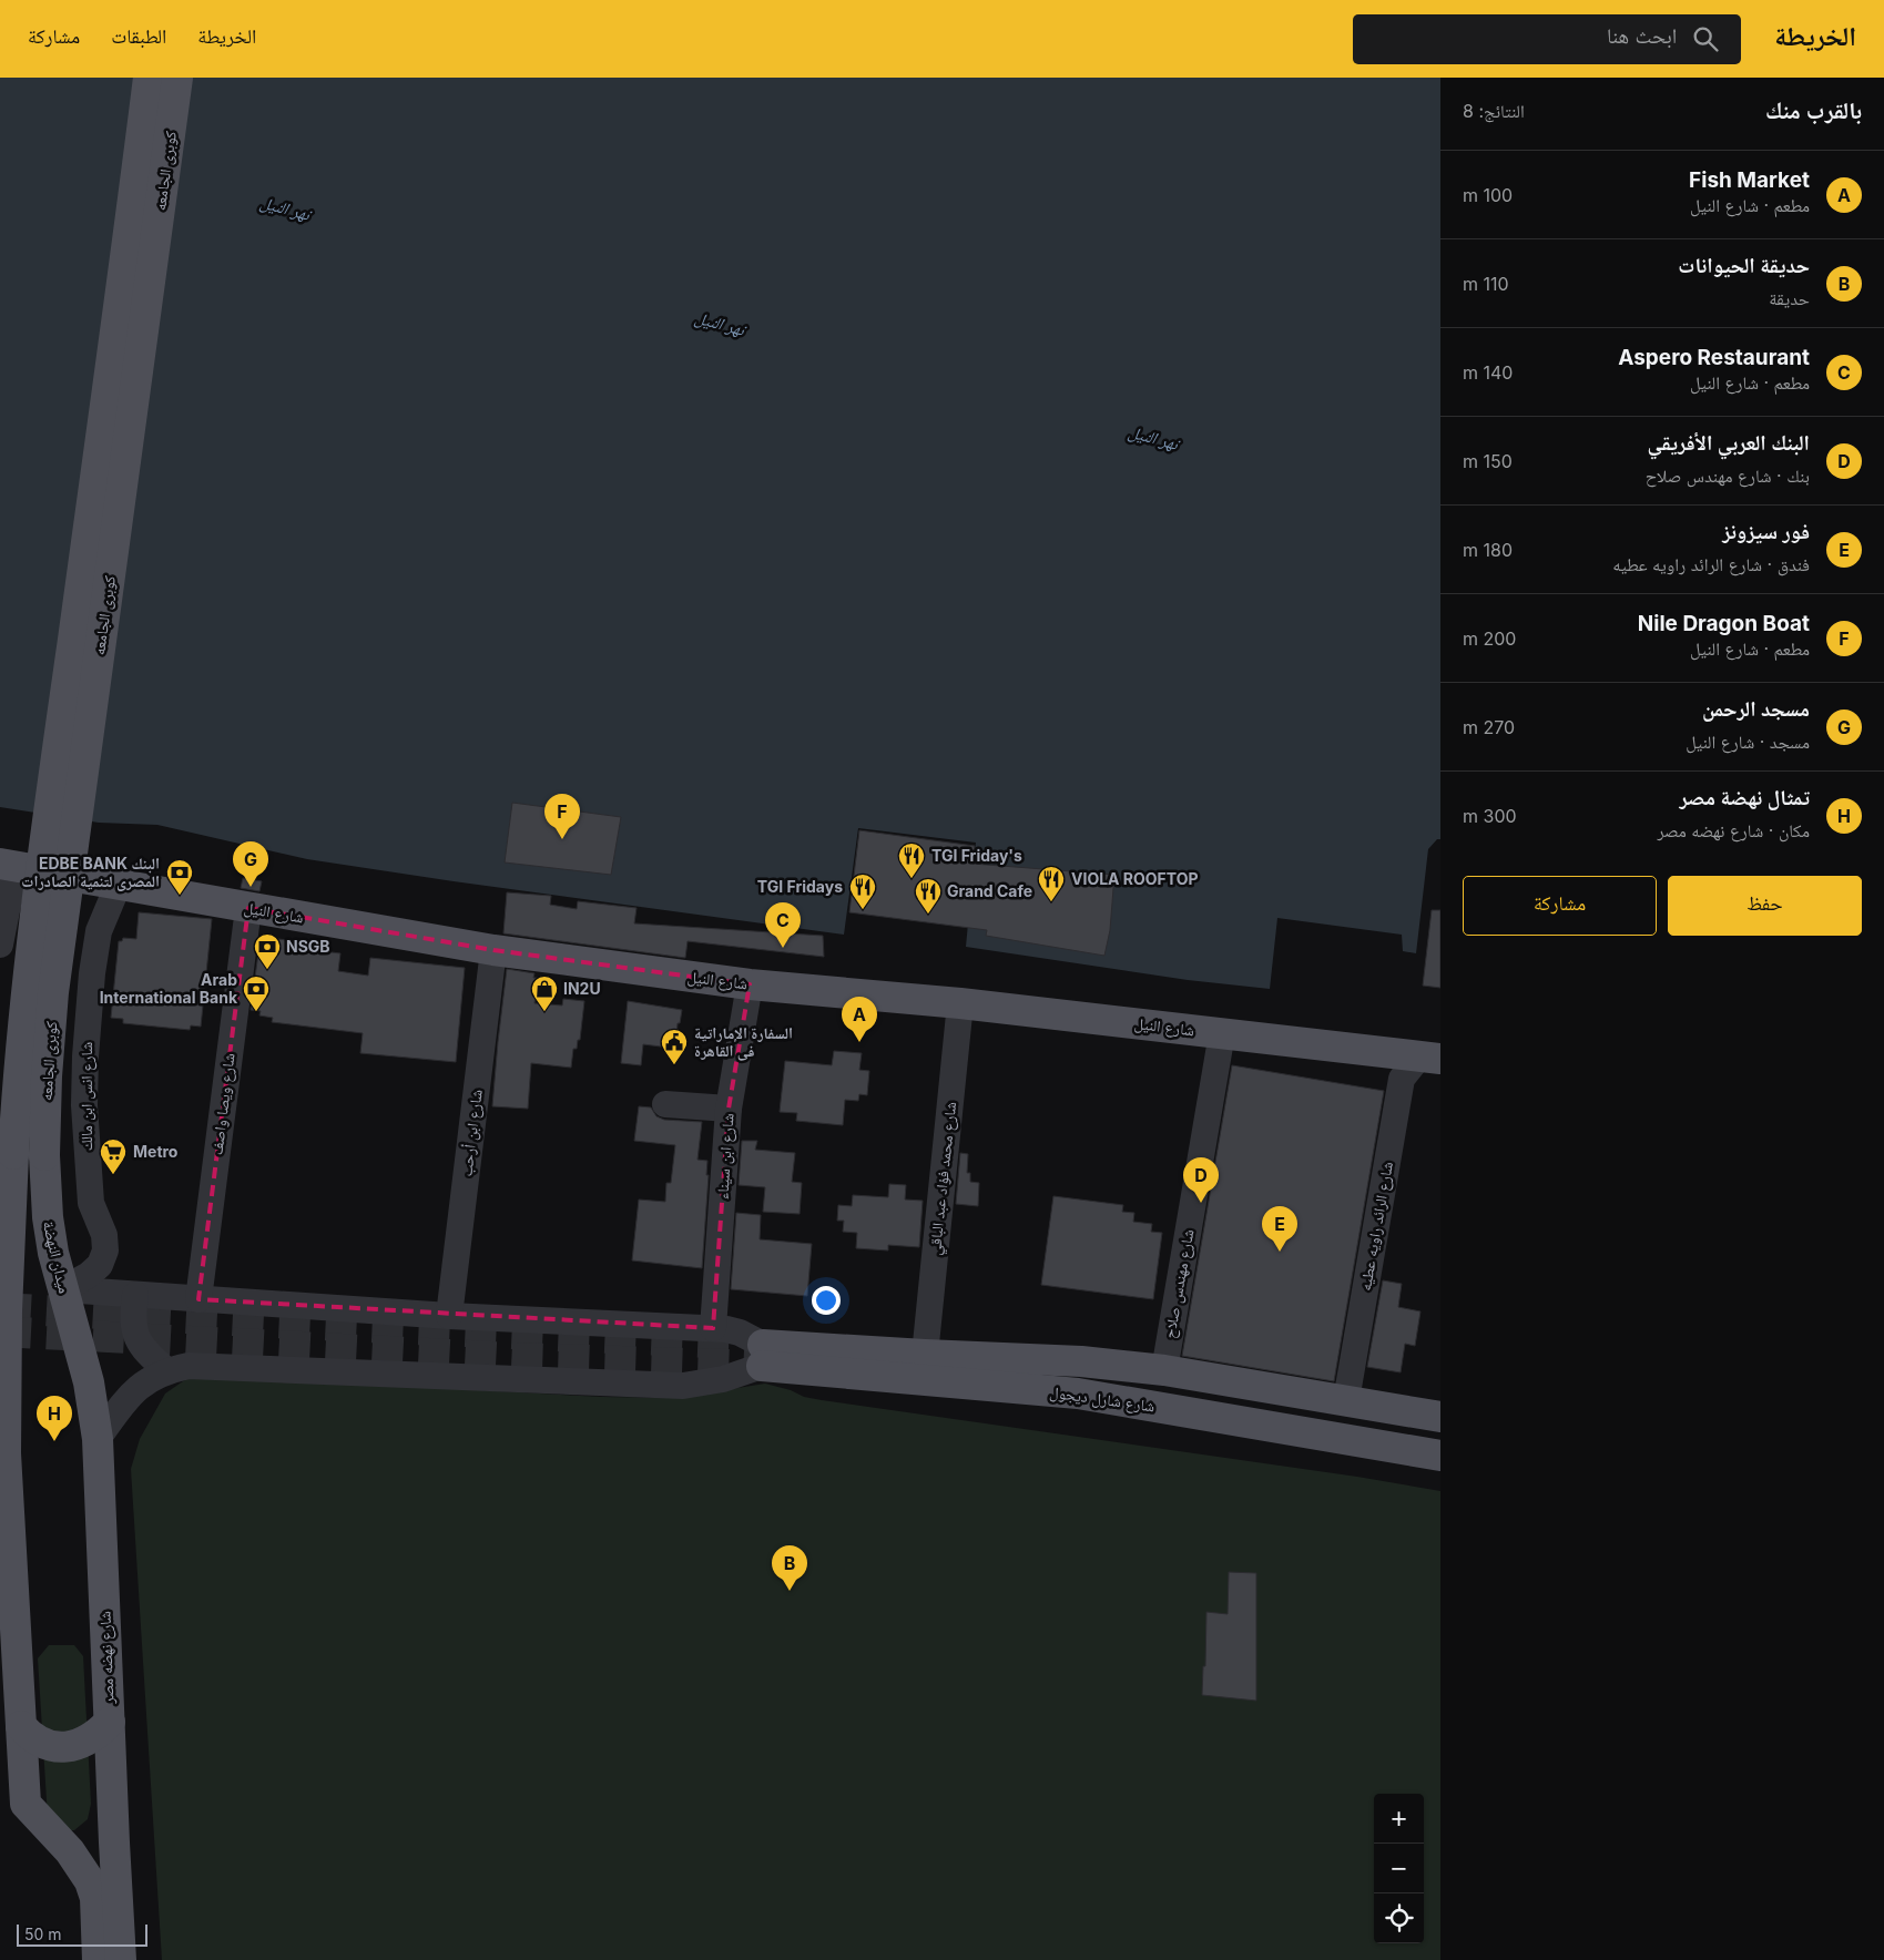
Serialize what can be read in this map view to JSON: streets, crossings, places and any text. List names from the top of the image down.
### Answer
{
  "streets": {
    "main road": [
      "كوبرى الجامعه",
      "شارع النيل",
      "ميدان النهضة",
      "شارع شارل ديجول",
      "شارع نهضه مصر"
    ],
    "street": [
      "شارع انس ابن مالك",
      "شارع ويصا واصف",
      "شارع ابن أرحب",
      "شارع ابن سيناء",
      "شارع محمد فؤاد عبد الباقي",
      "شارع الرائد راويه عطيه",
      "شارع مهندس صلاح"
    ]
  },
  "crossings": [
    ["كوبرى الجامعه", "ميدان النهضة"],
    ["شارع النيل", "شارع انس ابن مالك"],
    ["شارع النيل", "شارع ويصا واصف"],
    ["شارع النيل", "شارع ابن أرحب"],
    ["شارع النيل", "شارع ابن سيناء"],
    ["شارع النيل", "شارع محمد فؤاد عبد الباقي"],
    ["شارع النيل", "شارع الرائد راويه عطيه"],
    ["شارع النيل", "شارع مهندس صلاح"],
    ["شارع انس ابن مالك", "ميدان النهضة"],
    ["شارع محمد فؤاد عبد الباقي", "شارع شارل ديجول"],
    ["شارع الرائد راويه عطيه", "شارع شارل ديجول"],
    ["ميدان النهضة", "شارع نهضه مصر"],
    ["شارع مهندس صلاح", "شارع شارل ديجول"]
  ],
  "water": ["نهر النيل"],
  "places": {
    "restaurant": [
      "TGI Friday's",
      "VIOLA ROOFTOP",
      "TGI Fridays",
      "Grand Cafe"
    ],
    "bank": ["EDBE BANK البنك المصرى لتنمية الصادرات", "NSGB", "Arab International Bank"],
    "shop": ["IN2U"],
    "public building": ["السفارة الإماراتية فى القاهرة"],
    "supermarket": ["Metro"]
  },
  "scale_bar": "50 m",
  "page": {
    "header": "الخريطة",
    "search": "ابحث هنا",
    "nav": ["الخريطة", "الطبقات", "مشاركة"],
    "heading": ["بالقرب منك", "النتائج: 8"],
    "list": [
      {
        "mark": "A",
        "name": "Fish Market",
        "note": "مطعم · شارع النيل",
        "value": "100 m"
      },
      {
        "mark": "B",
        "name": "حديقة الحيوانات",
        "note": "حديقة",
        "value": "110 m"
      },
      {
        "mark": "C",
        "name": "Aspero Restaurant",
        "note": "مطعم · شارع النيل",
        "value": "140 m"
      },
      {
        "mark": "D",
        "name": "البنك العربي الأفريقي",
        "note": "بنك · شارع مهندس صلاح",
        "value": "150 m"
      },
      {
        "mark": "E",
        "name": "فور سيزونز",
        "note": "فندق · شارع الرائد راويه عطيه",
        "value": "180 m"
      },
      {
        "mark": "F",
        "name": "Nile Dragon Boat",
        "note": "مطعم · شارع النيل",
        "value": "200 m"
      },
      {
        "mark": "G",
        "name": "مسجد الرحمن",
        "note": "مسجد · شارع النيل",
        "value": "270 m"
      },
      {
        "mark": "H",
        "name": "تمثال نهضة مصر",
        "note": "مكان · شارع نهضه مصر",
        "value": "300 m"
      }
    ],
    "pins": [
      "F",
      "G",
      "C",
      "A",
      "D",
      "E",
      "H",
      "B"
    ],
    "buttons": ["حفظ", "مشاركة"],
    "map_buttons": ["+", "−"],
    "scale": "50 m"
  }
}
